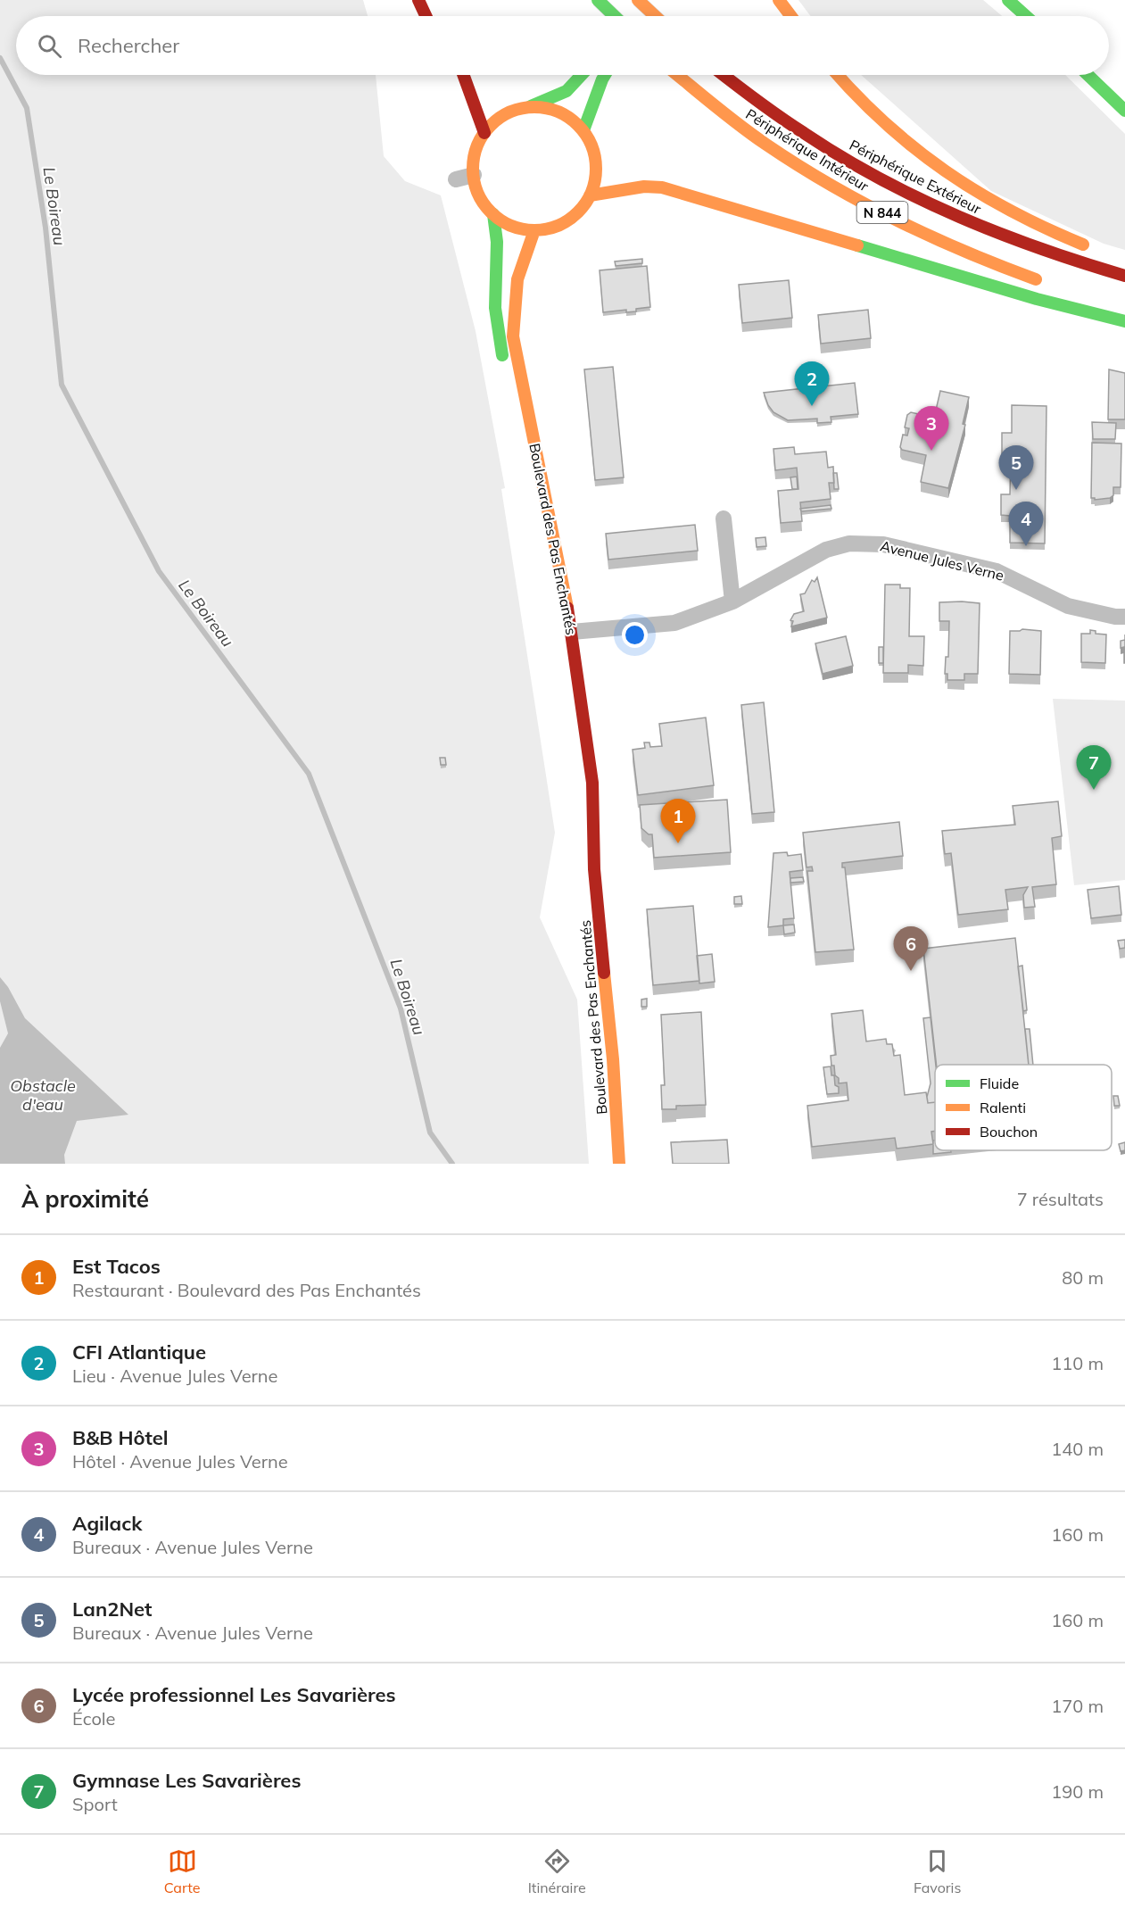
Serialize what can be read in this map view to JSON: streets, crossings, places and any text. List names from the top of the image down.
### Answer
{
  "streets": {
    "main road": [
      "Périphérique Intérieur",
      "Périphérique Extérieur",
      "N 844",
      "Boulevard des Pas Enchantés"
    ],
    "street": ["Avenue Jules Verne"]
  },
  "crossings": [
    ["Boulevard des Pas Enchantés", "Avenue Jules Verne"]
  ],
  "water": ["Le Boireau", "Obstacle d'eau"],
  "legend": ["Fluide", "Ralenti", "Bouchon"],
  "page": {
    "search": "Rechercher",
    "pins": [
      "2",
      "3",
      "5",
      "4",
      "7",
      "1",
      "6"
    ],
    "heading": ["À proximité", "7 résultats"],
    "list": [
      {
        "mark": "1",
        "name": "Est Tacos",
        "note": "Restaurant · Boulevard des Pas Enchantés",
        "value": "80 m"
      },
      {
        "mark": "2",
        "name": "CFI Atlantique",
        "note": "Lieu · Avenue Jules Verne",
        "value": "110 m"
      },
      {
        "mark": "3",
        "name": "B&B Hôtel",
        "note": "Hôtel · Avenue Jules Verne",
        "value": "140 m"
      },
      {
        "mark": "4",
        "name": "Agilack",
        "note": "Bureaux · Avenue Jules Verne",
        "value": "160 m"
      },
      {
        "mark": "5",
        "name": "Lan2Net",
        "note": "Bureaux · Avenue Jules Verne",
        "value": "160 m"
      },
      {
        "mark": "6",
        "name": "Lycée professionnel Les Savarières",
        "note": "École",
        "value": "170 m"
      },
      {
        "mark": "7",
        "name": "Gymnase Les Savarières",
        "note": "Sport",
        "value": "190 m"
      }
    ],
    "nav": ["Carte", "Itinéraire", "Favoris"]
  }
}
